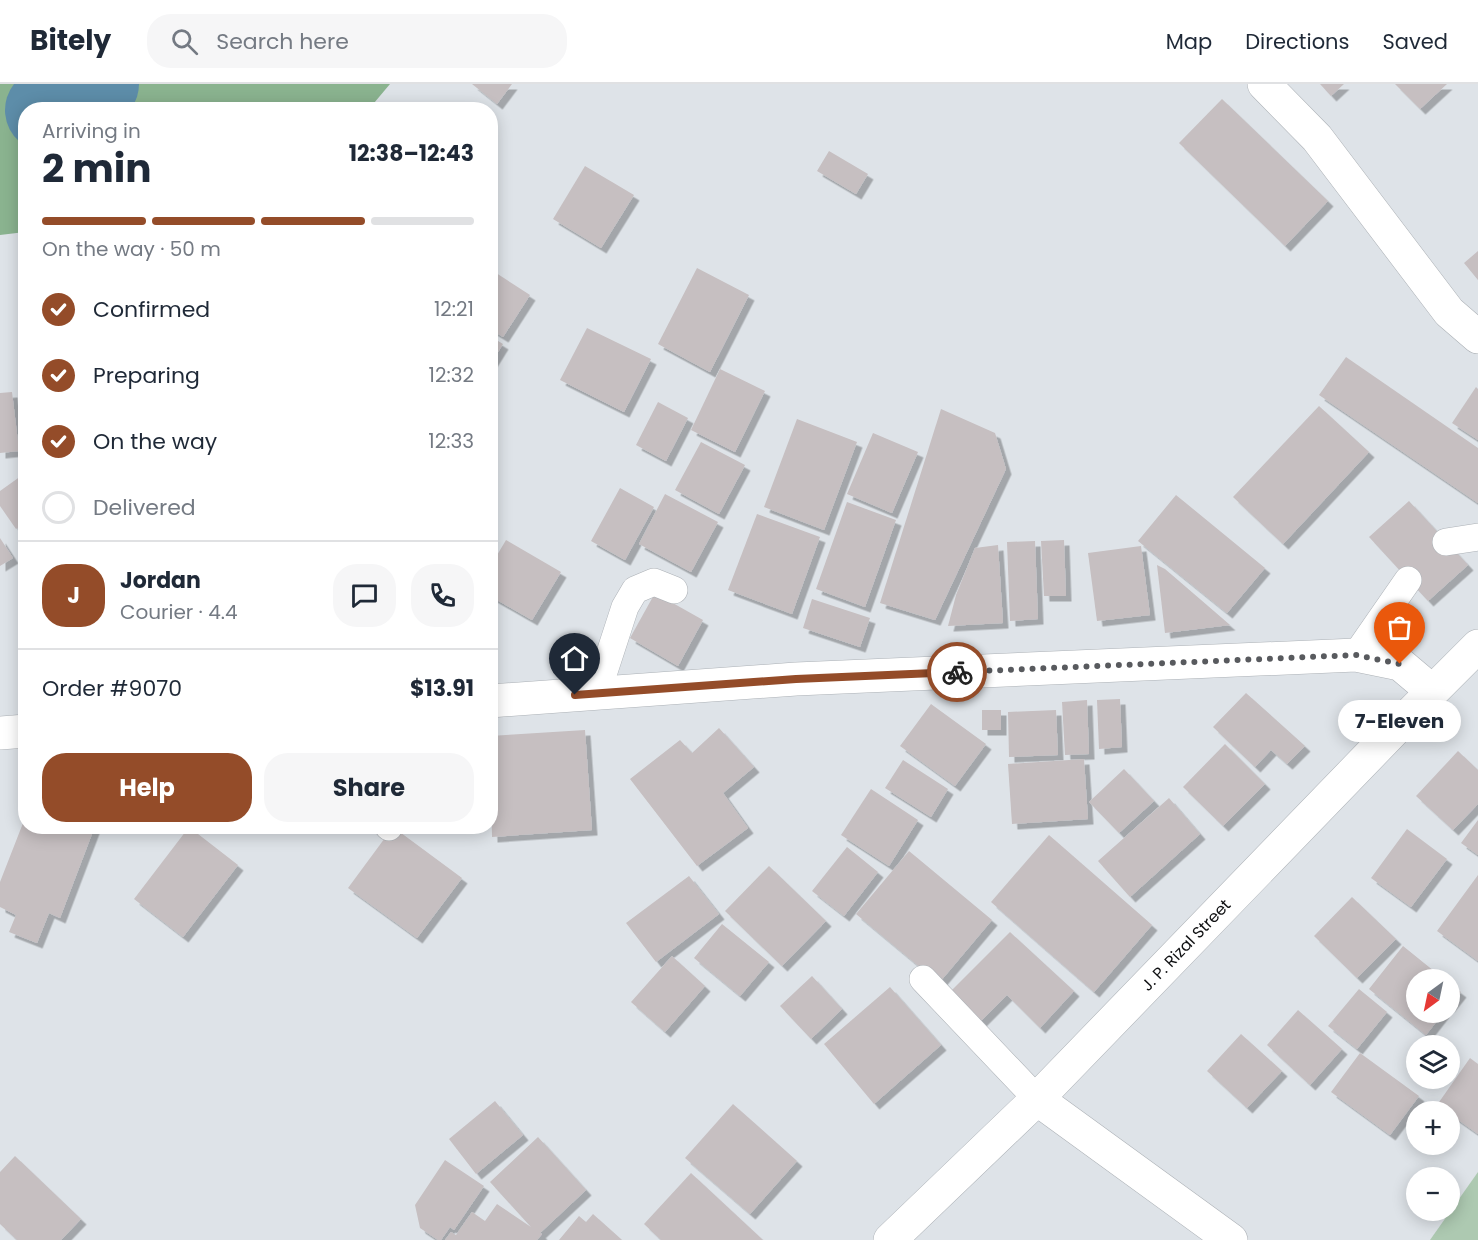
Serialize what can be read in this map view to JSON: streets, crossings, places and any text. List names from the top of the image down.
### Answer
{
  "streets": {
    "main road": ["J. P. Rizal Street"]
  },
  "places": ["7-Eleven"],
  "north": "bottom left",
  "page": {
    "header": "Bitely",
    "search": "Search here",
    "nav": ["Map", "Directions", "Saved"],
    "heading": ["2 min", "Arriving in", "12:38–12:43"],
    "panel": [
      "Jordan",
      "Courier · 4.4",
      "Order #9070",
      "$13.91"
    ],
    "bar": "On the way · 50 m",
    "list": [
      ["Confirmed", "12:21"],
      ["Preparing", "12:32"],
      ["On the way", "12:33"],
      "Delivered"
    ],
    "round": "J",
    "bubble": "7-Eleven",
    "buttons": ["Help", "Share"],
    "map_buttons": ["+", "−"]
  }
}
